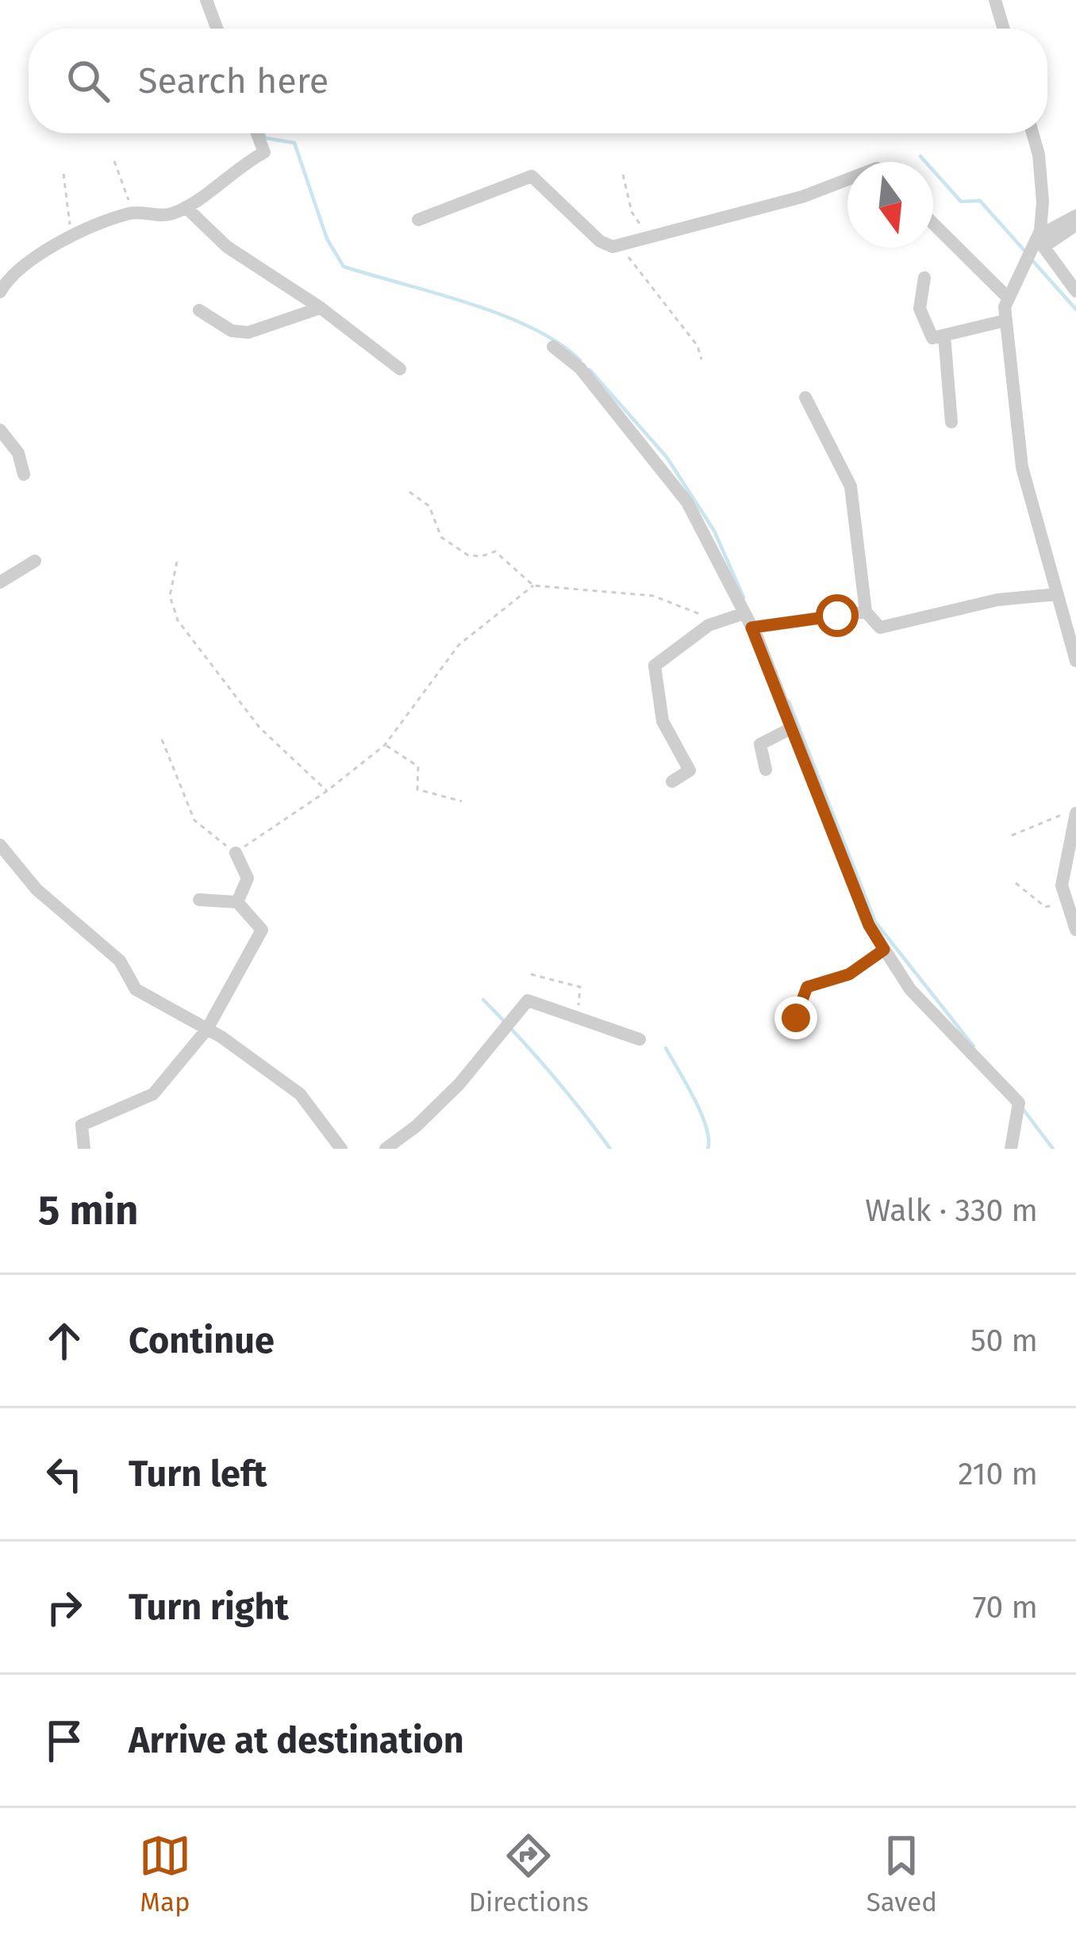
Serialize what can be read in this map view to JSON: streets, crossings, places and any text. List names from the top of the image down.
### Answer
{
  "north": "bottom",
  "page": {
    "search": "Search here",
    "heading": ["5 min", "Walk · 330 m"],
    "list": [
      ["Continue", "50 m"],
      ["Turn left", "210 m"],
      ["Turn right", "70 m"],
      "Arrive at destination"
    ],
    "nav": ["Map", "Directions", "Saved"]
  }
}
